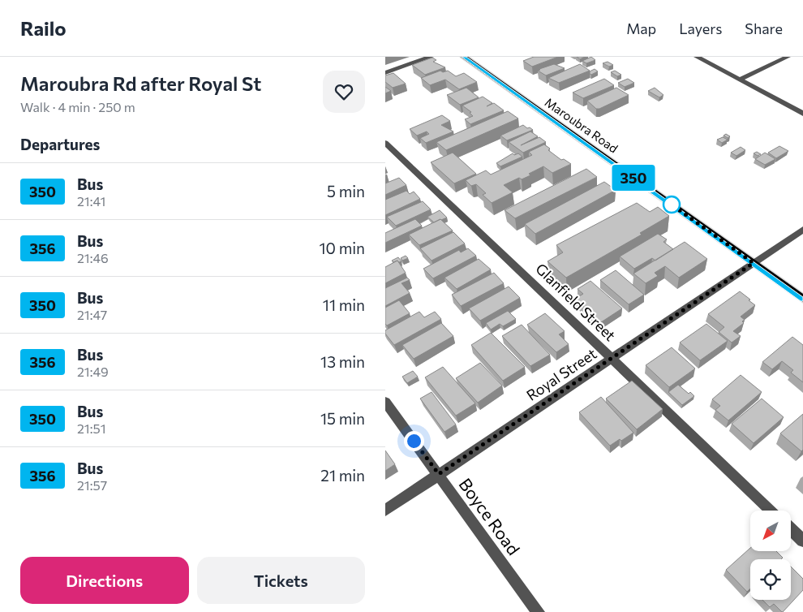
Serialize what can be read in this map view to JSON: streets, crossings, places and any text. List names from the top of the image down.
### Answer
{
  "streets": {
    "main road": ["Maroubra Road"],
    "street": ["Glanfield Street", "Royal Street", "Boyce Road"]
  },
  "crossings": [
    ["Maroubra Road", "Royal Street"],
    ["Glanfield Street", "Royal Street"],
    ["Royal Street", "Boyce Road"]
  ],
  "lines": ["bus line 350"],
  "north": "bottom left",
  "page": {
    "header": "Railo",
    "nav": ["Map", "Layers", "Share"],
    "heading": [
      ["Maroubra Rd after Royal St", "Walk · 4 min · 250 m"],
      "Departures"
    ],
    "on_map": "350",
    "list": [
      {
        "mark": "350",
        "name": "Bus",
        "note": "21:41",
        "value": "5 min"
      },
      {
        "mark": "356",
        "name": "Bus",
        "note": "21:46",
        "value": "10 min"
      },
      {
        "mark": "350",
        "name": "Bus",
        "note": "21:47",
        "value": "11 min"
      },
      {
        "mark": "356",
        "name": "Bus",
        "note": "21:49",
        "value": "13 min"
      },
      {
        "mark": "350",
        "name": "Bus",
        "note": "21:51",
        "value": "15 min"
      },
      {
        "mark": "356",
        "name": "Bus",
        "note": "21:57",
        "value": "21 min"
      }
    ],
    "buttons": ["Directions", "Tickets"]
  }
}
